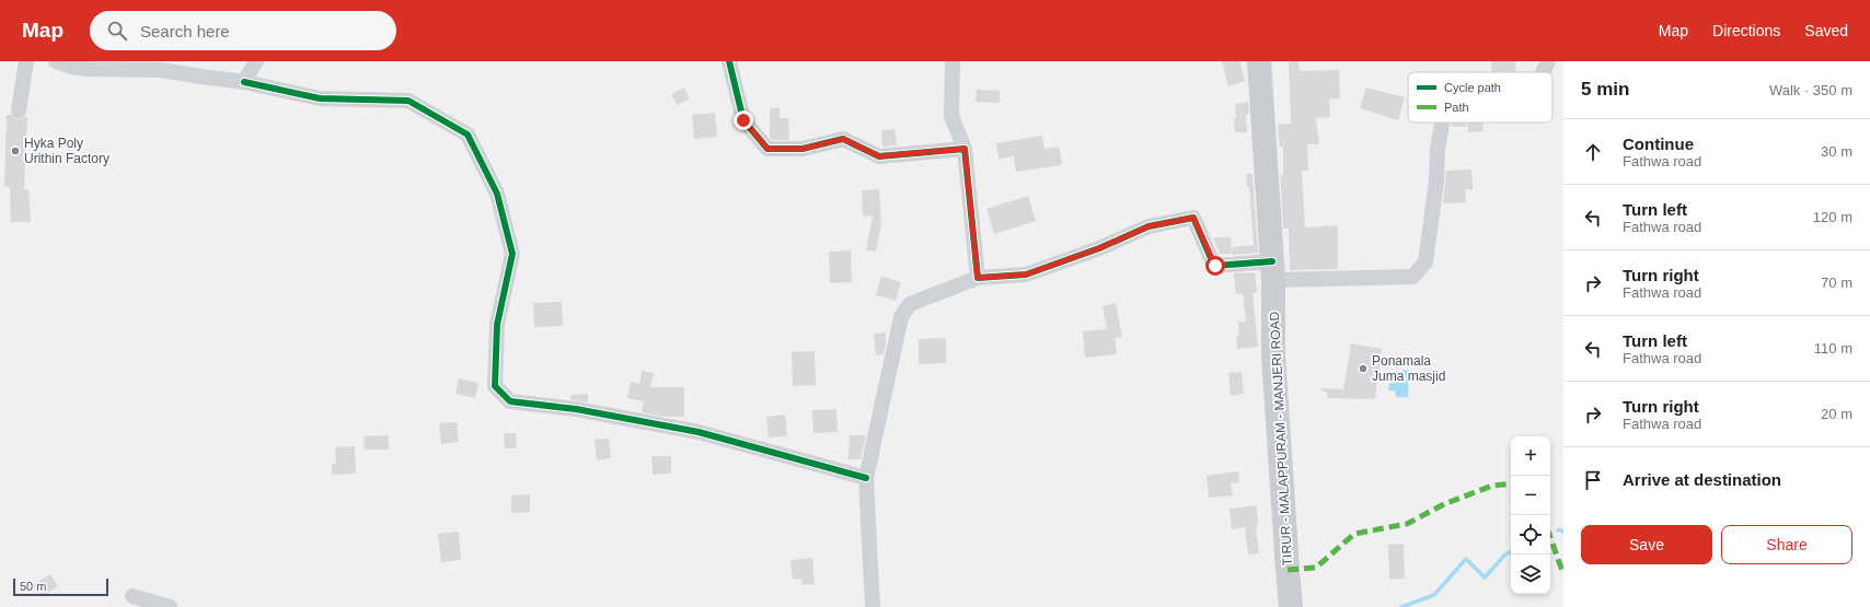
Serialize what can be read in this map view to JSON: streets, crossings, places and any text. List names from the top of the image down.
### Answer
{
  "streets": {
    "main road": ["TIRUR - MALAPPURAM - MANJERI ROAD"]
  },
  "places": ["Hyka Poly Urithin Factory", "Ponamala Juma masjid"],
  "legend": ["Cycle path", "Path"],
  "scale_bar": "50 m",
  "page": {
    "header": "Map",
    "search": "Search here",
    "nav": ["Map", "Directions", "Saved"],
    "heading": ["5 min", "Walk · 350 m"],
    "list": [
      ["Continue", "Fathwa road", "30 m"],
      ["Turn left", "Fathwa road", "120 m"],
      ["Turn right", "Fathwa road", "70 m"],
      ["Turn left", "Fathwa road", "110 m"],
      ["Turn right", "Fathwa road", "20 m"],
      "Arrive at destination"
    ],
    "map_buttons": ["+", "−"],
    "buttons": ["Save", "Share"],
    "scale": "50 m"
  }
}
